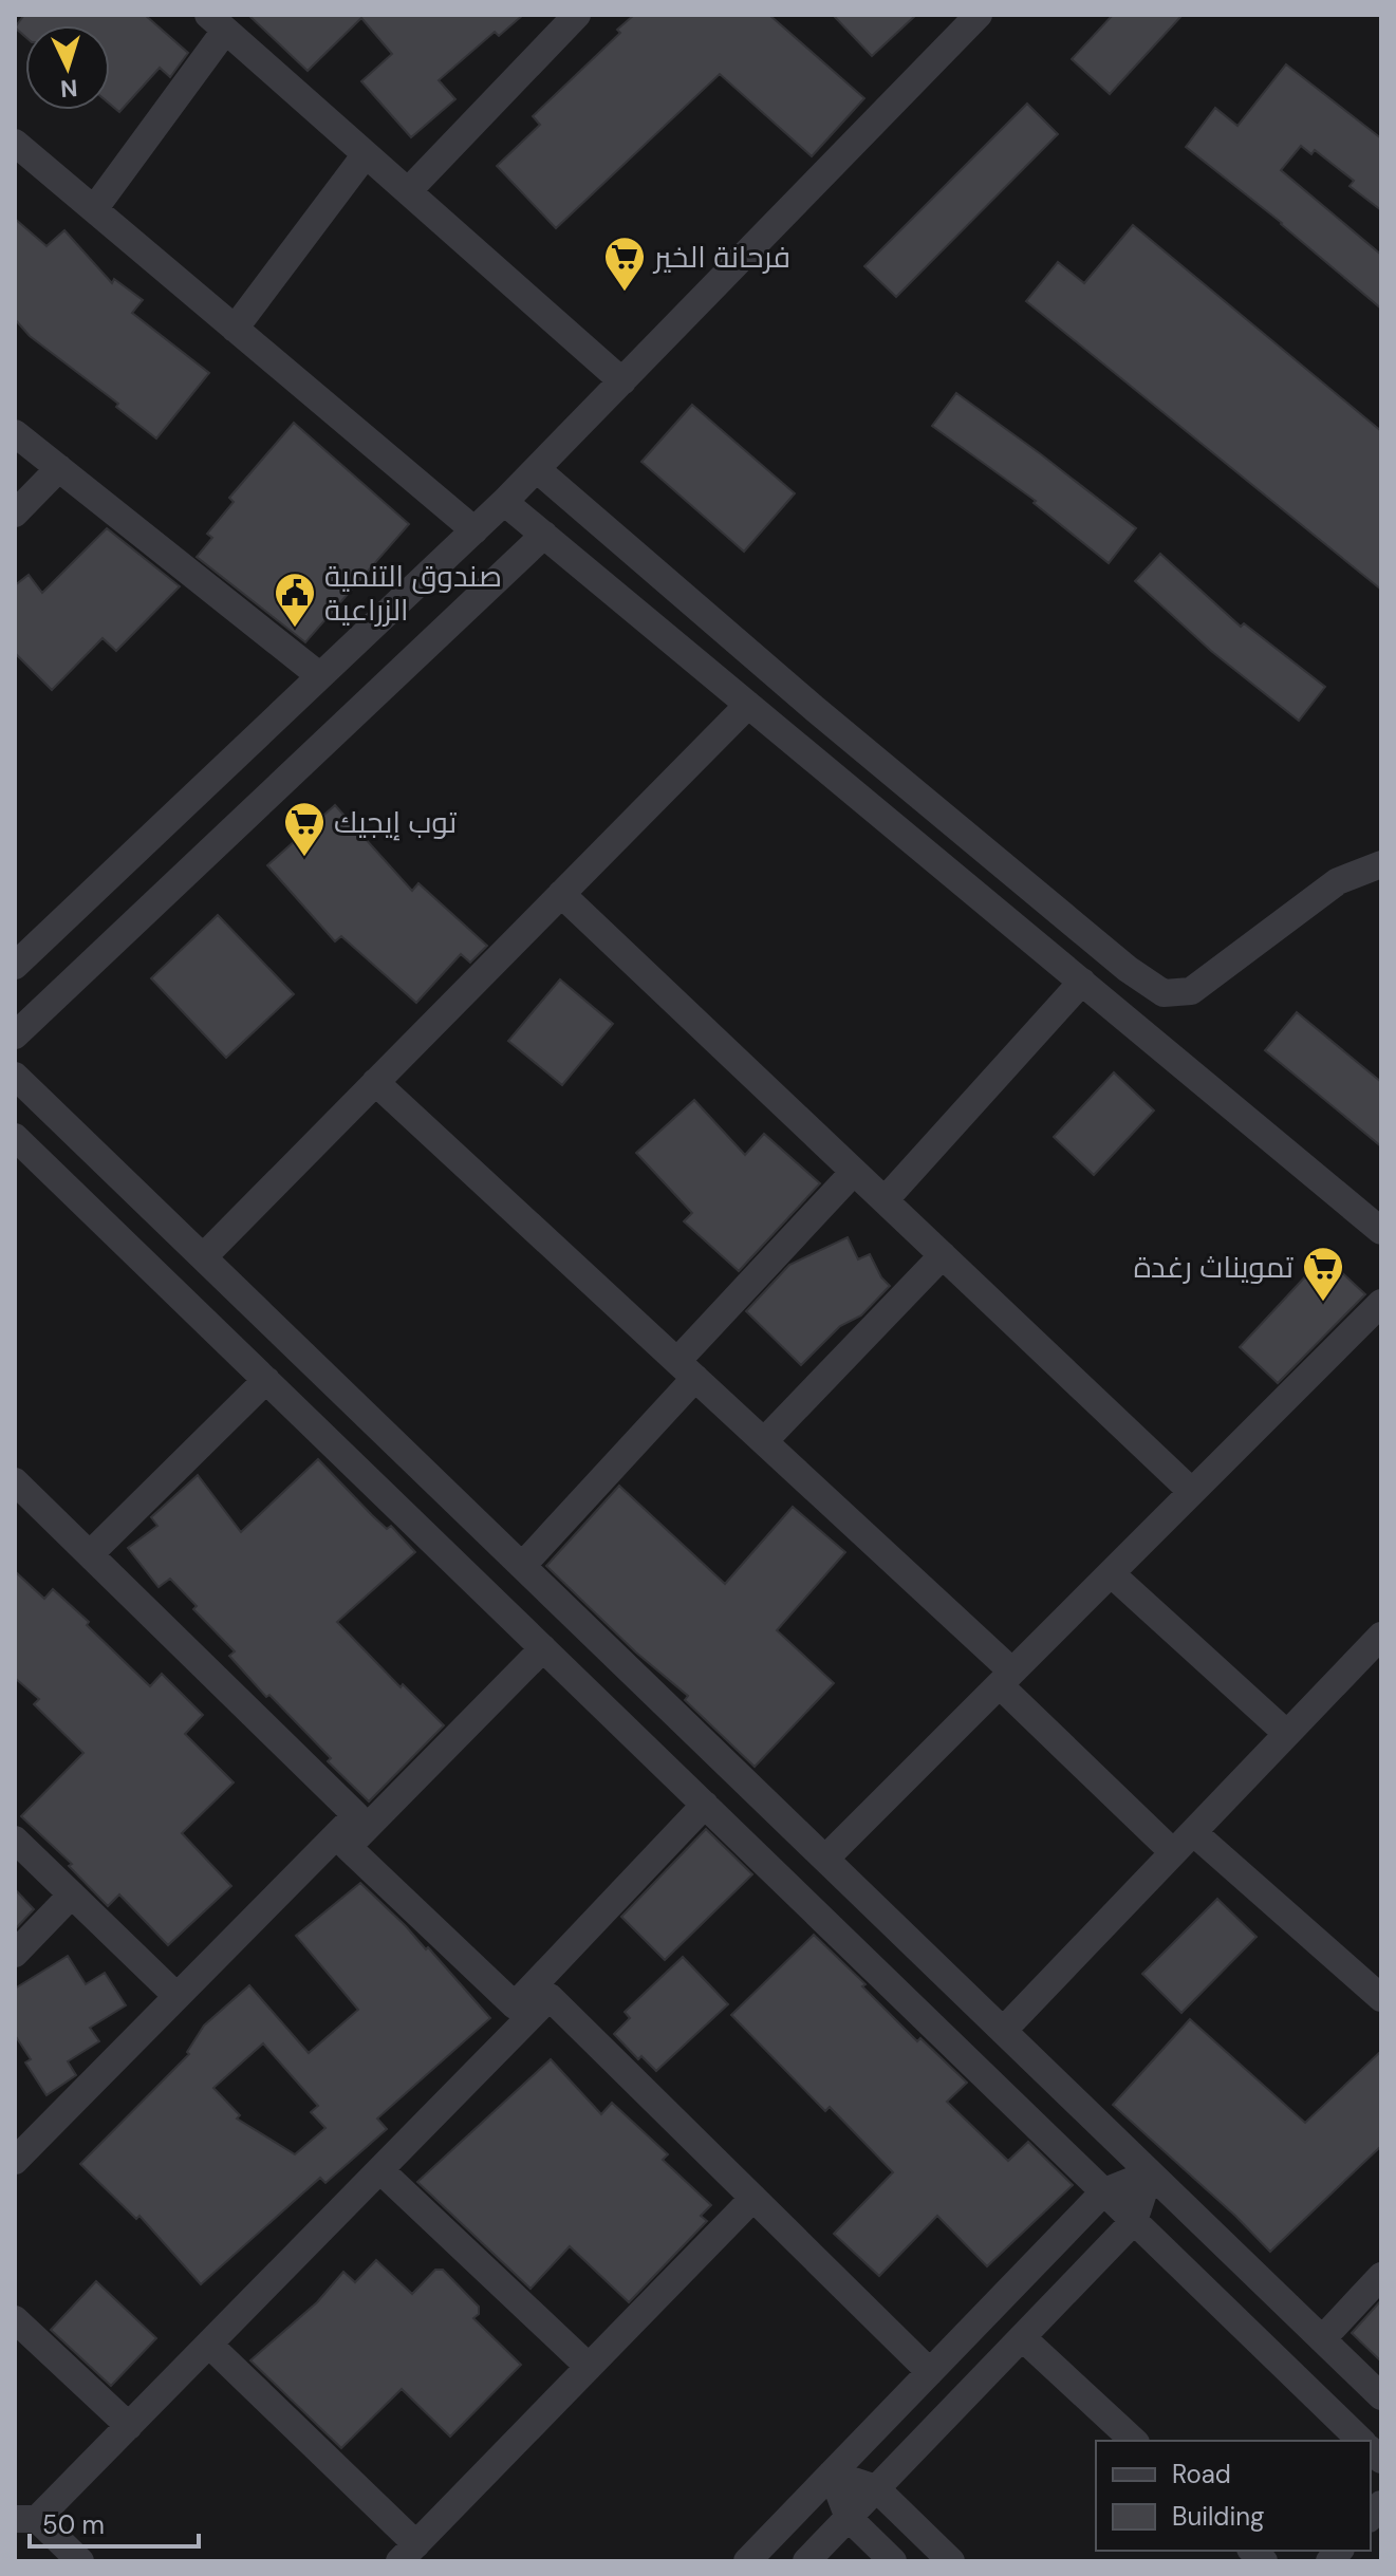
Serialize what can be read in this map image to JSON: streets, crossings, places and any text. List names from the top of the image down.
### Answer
{
  "places": {
    "supermarket": ["فرحانة الخير", "توب إيجيك", "تمويناث رغدة"],
    "public building": ["صندوق التنمية الزراعية"]
  },
  "legend": ["Road", "Building"],
  "scale_bar": "50 m",
  "north": "bottom"
}
